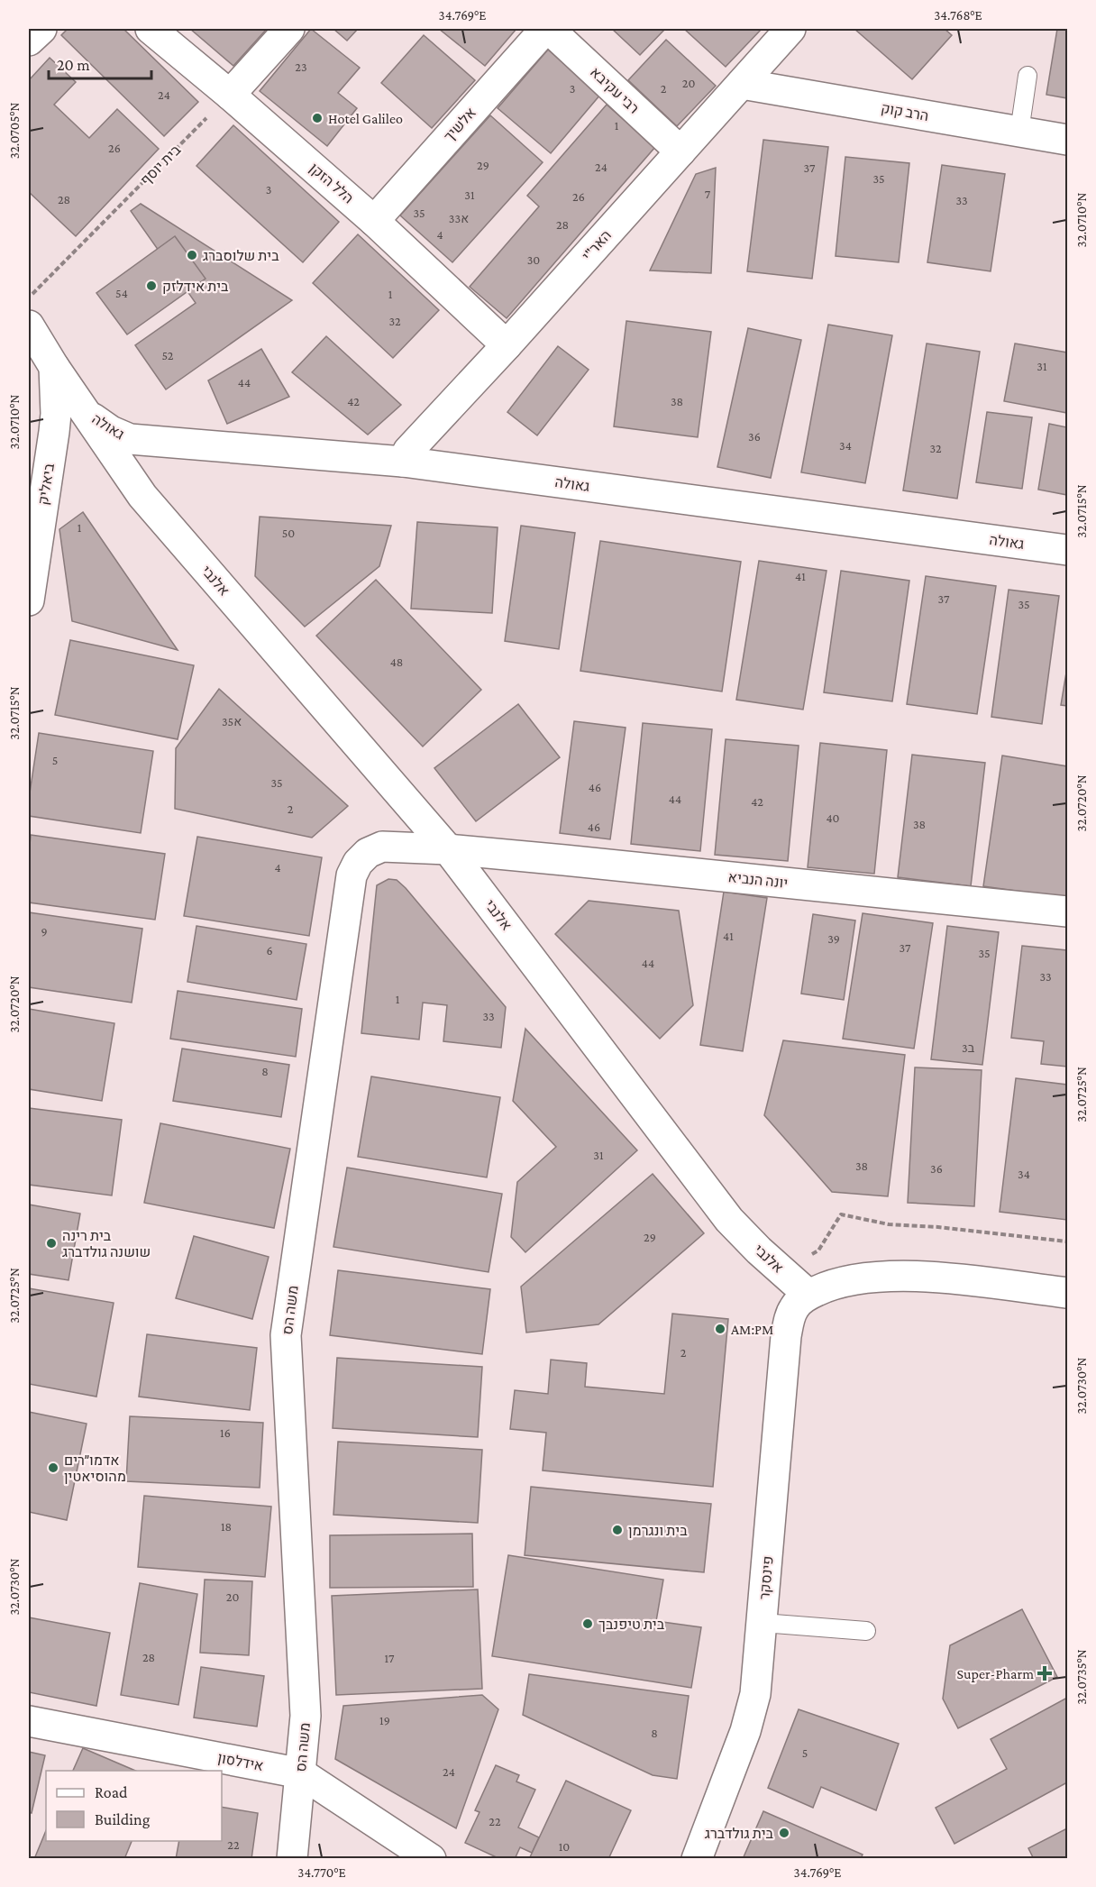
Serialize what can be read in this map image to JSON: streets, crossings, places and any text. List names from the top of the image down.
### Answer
{
  "streets": {
    "street": [
      "רבי עקיבא",
      "הרב קוק",
      "אלשיך",
      "הלל הזקן",
      "האר\"י",
      "גאולה",
      "ביאליק",
      "אלנבי",
      "יונה הנביא",
      "משה הס",
      "פינסקר",
      "אידלסון"
    ],
    "path": ["בית יוסף"]
  },
  "crossings": [
    ["רבי עקיבא", "אלשיך"],
    ["רבי עקיבא", "האר\"י"],
    ["הרב קוק", "האר\"י"],
    ["אלשיך", "הלל הזקן"],
    ["בית יוסף", "הלל הזקן"],
    ["הלל הזקן", "האר\"י"],
    ["האר\"י", "גאולה"],
    ["גאולה", "אלנבי"],
    ["ביאליק", "אלנבי"],
    ["אלנבי", "יונה הנביא"],
    ["אלנבי", "משה הס"],
    ["אלנבי", "פינסקר"],
    ["יונה הנביא", "משה הס"],
    ["משה הס", "אידלסון"]
  ],
  "places": {
    "other": [
      "Hotel Galileo",
      "בית שלוסברג",
      "בית אידלזק",
      "בית רינה שושנה גולדברג",
      "AM:PM",
      "אדמו״רים מהוסיאטין",
      "בית ונגרמן",
      "בית טיפנבך",
      "בית גולדברג"
    ],
    "health": ["Super-Pharm"]
  },
  "house_numbers": [
    "23",
    "20",
    "3",
    "2",
    "24",
    "1",
    "26",
    "29",
    "24",
    "37",
    "35",
    "3",
    "7",
    "31",
    "26",
    "28",
    "33",
    "35",
    "33א",
    "28",
    "4",
    "30",
    "54",
    "1",
    "32",
    "52",
    "31",
    "44",
    "42",
    "38",
    "36",
    "34",
    "32",
    "1",
    "50",
    "41",
    "37",
    "35",
    "48",
    "35א",
    "5",
    "35",
    "46",
    "44",
    "42",
    "2",
    "40",
    "38",
    "46",
    "4",
    "9",
    "41",
    "39",
    "37",
    "6",
    "35",
    "44",
    "33",
    "1",
    "33",
    "3ב",
    "8",
    "31",
    "38",
    "36",
    "34",
    "29",
    "2",
    "16",
    "18",
    "20",
    "28",
    "17",
    "19",
    "8",
    "5",
    "24",
    "22",
    "22",
    "10"
  ],
  "legend": ["Road", "Building"],
  "scale_bar": "20 m",
  "coordinates": [
    "34.769°E",
    "34.768°E",
    "32.0705°N",
    "32.0710°N",
    "32.0715°N",
    "32.0720°N",
    "32.0725°N",
    "32.0730°N",
    "32.0735°N",
    "34.770°E"
  ]
}
